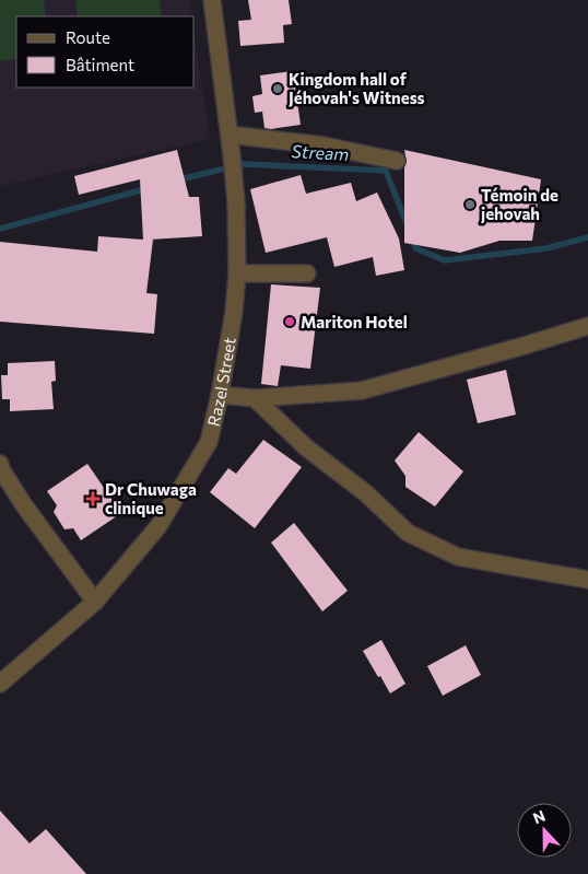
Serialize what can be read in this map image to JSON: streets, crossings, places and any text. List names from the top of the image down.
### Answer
{
  "streets": {
    "street": ["Razel Street"]
  },
  "water": ["Stream"],
  "places": {
    "other": ["Kingdom hall of Jéhovah's Witness", "Témoin de jehovah", "Mariton Hotel"],
    "health": ["Dr Chuwaga clinique"]
  },
  "legend": ["Route", "Bâtiment"],
  "north": "top"
}
